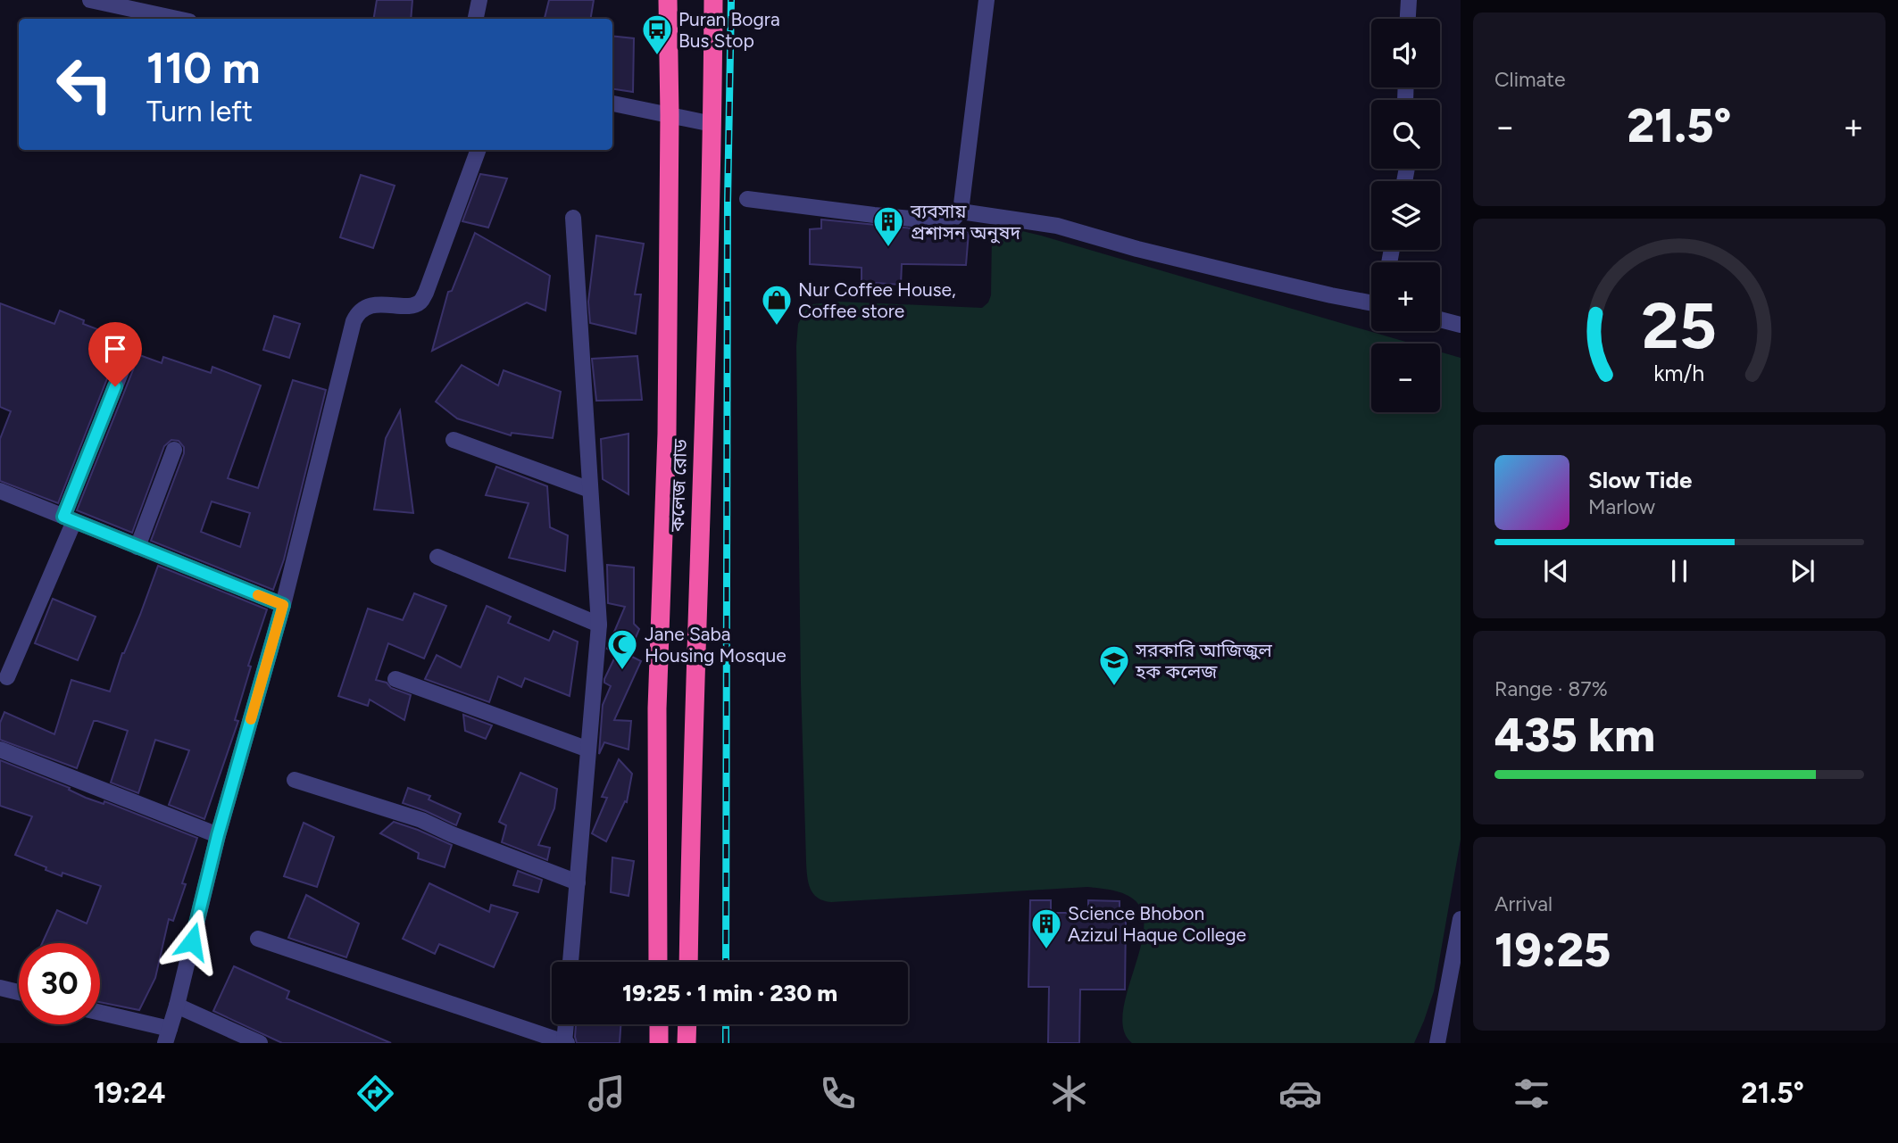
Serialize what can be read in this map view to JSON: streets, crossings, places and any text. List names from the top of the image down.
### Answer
{
  "streets": {
    "highway": ["কলেজ রোড"]
  },
  "places": {
    "bus stop": ["Puran Bogra Bus Stop"],
    "building": ["ব্যবসায় প্রশাসন অনুষদ", "Science Bhobon Azizul Haque College"],
    "shop": ["Nur Coffee House, Coffee store"],
    "mosque": ["Jane Saba Housing Mosque"],
    "school or university": ["সরকারি আজিজুল হক কলেজ"]
  },
  "page": {
    "tile": [
      "Climate",
      ["Range · 87%", "435 km"],
      ["Arrival", "19:25"]
    ],
    "map_buttons": ["+", "−"],
    "turn": ["110 m", "Turn left"],
    "heat": ["−", "21.5°", "+"],
    "song": ["Slow Tide", "Marlow"],
    "limit": "30",
    "trip": "19:25 · 1 min · 230 m",
    "tabs": ["19:24", "21.5°"],
    "gauge": ["25", "km/h"]
  }
}
